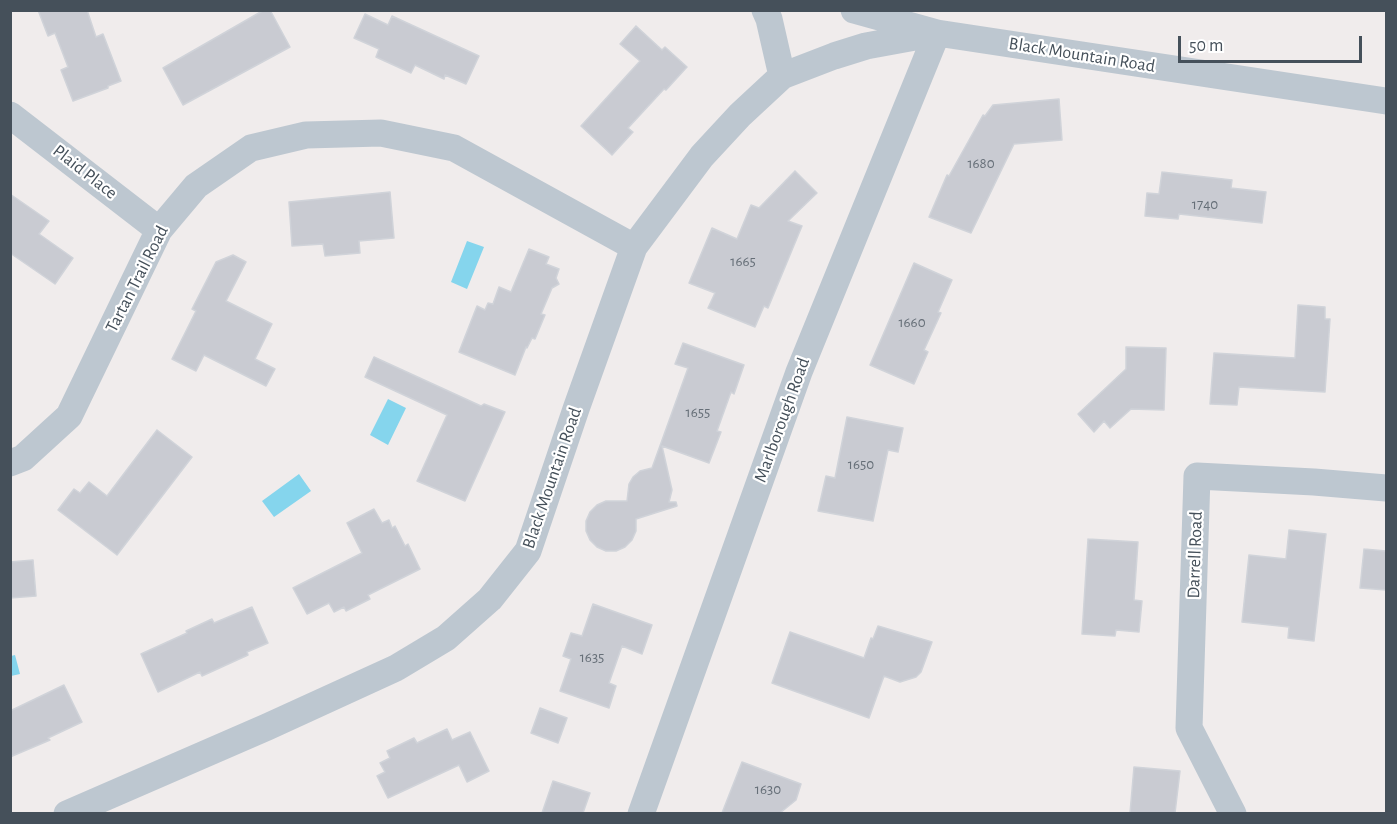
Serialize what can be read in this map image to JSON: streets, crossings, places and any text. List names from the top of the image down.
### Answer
{
  "streets": {
    "street": [
      "Black Mountain Road",
      "Plaid Place",
      "Tartan Trail Road",
      "Marlborough Road",
      "Darrell Road"
    ]
  },
  "crossings": [
    ["Black Mountain Road", "Tartan Trail Road"],
    ["Black Mountain Road", "Marlborough Road"],
    ["Plaid Place", "Tartan Trail Road"]
  ],
  "house_numbers": [
    "1680",
    "1740",
    "1665",
    "1660",
    "1655",
    "1650",
    "1635",
    "1630"
  ],
  "scale_bar": "50 m"
}
